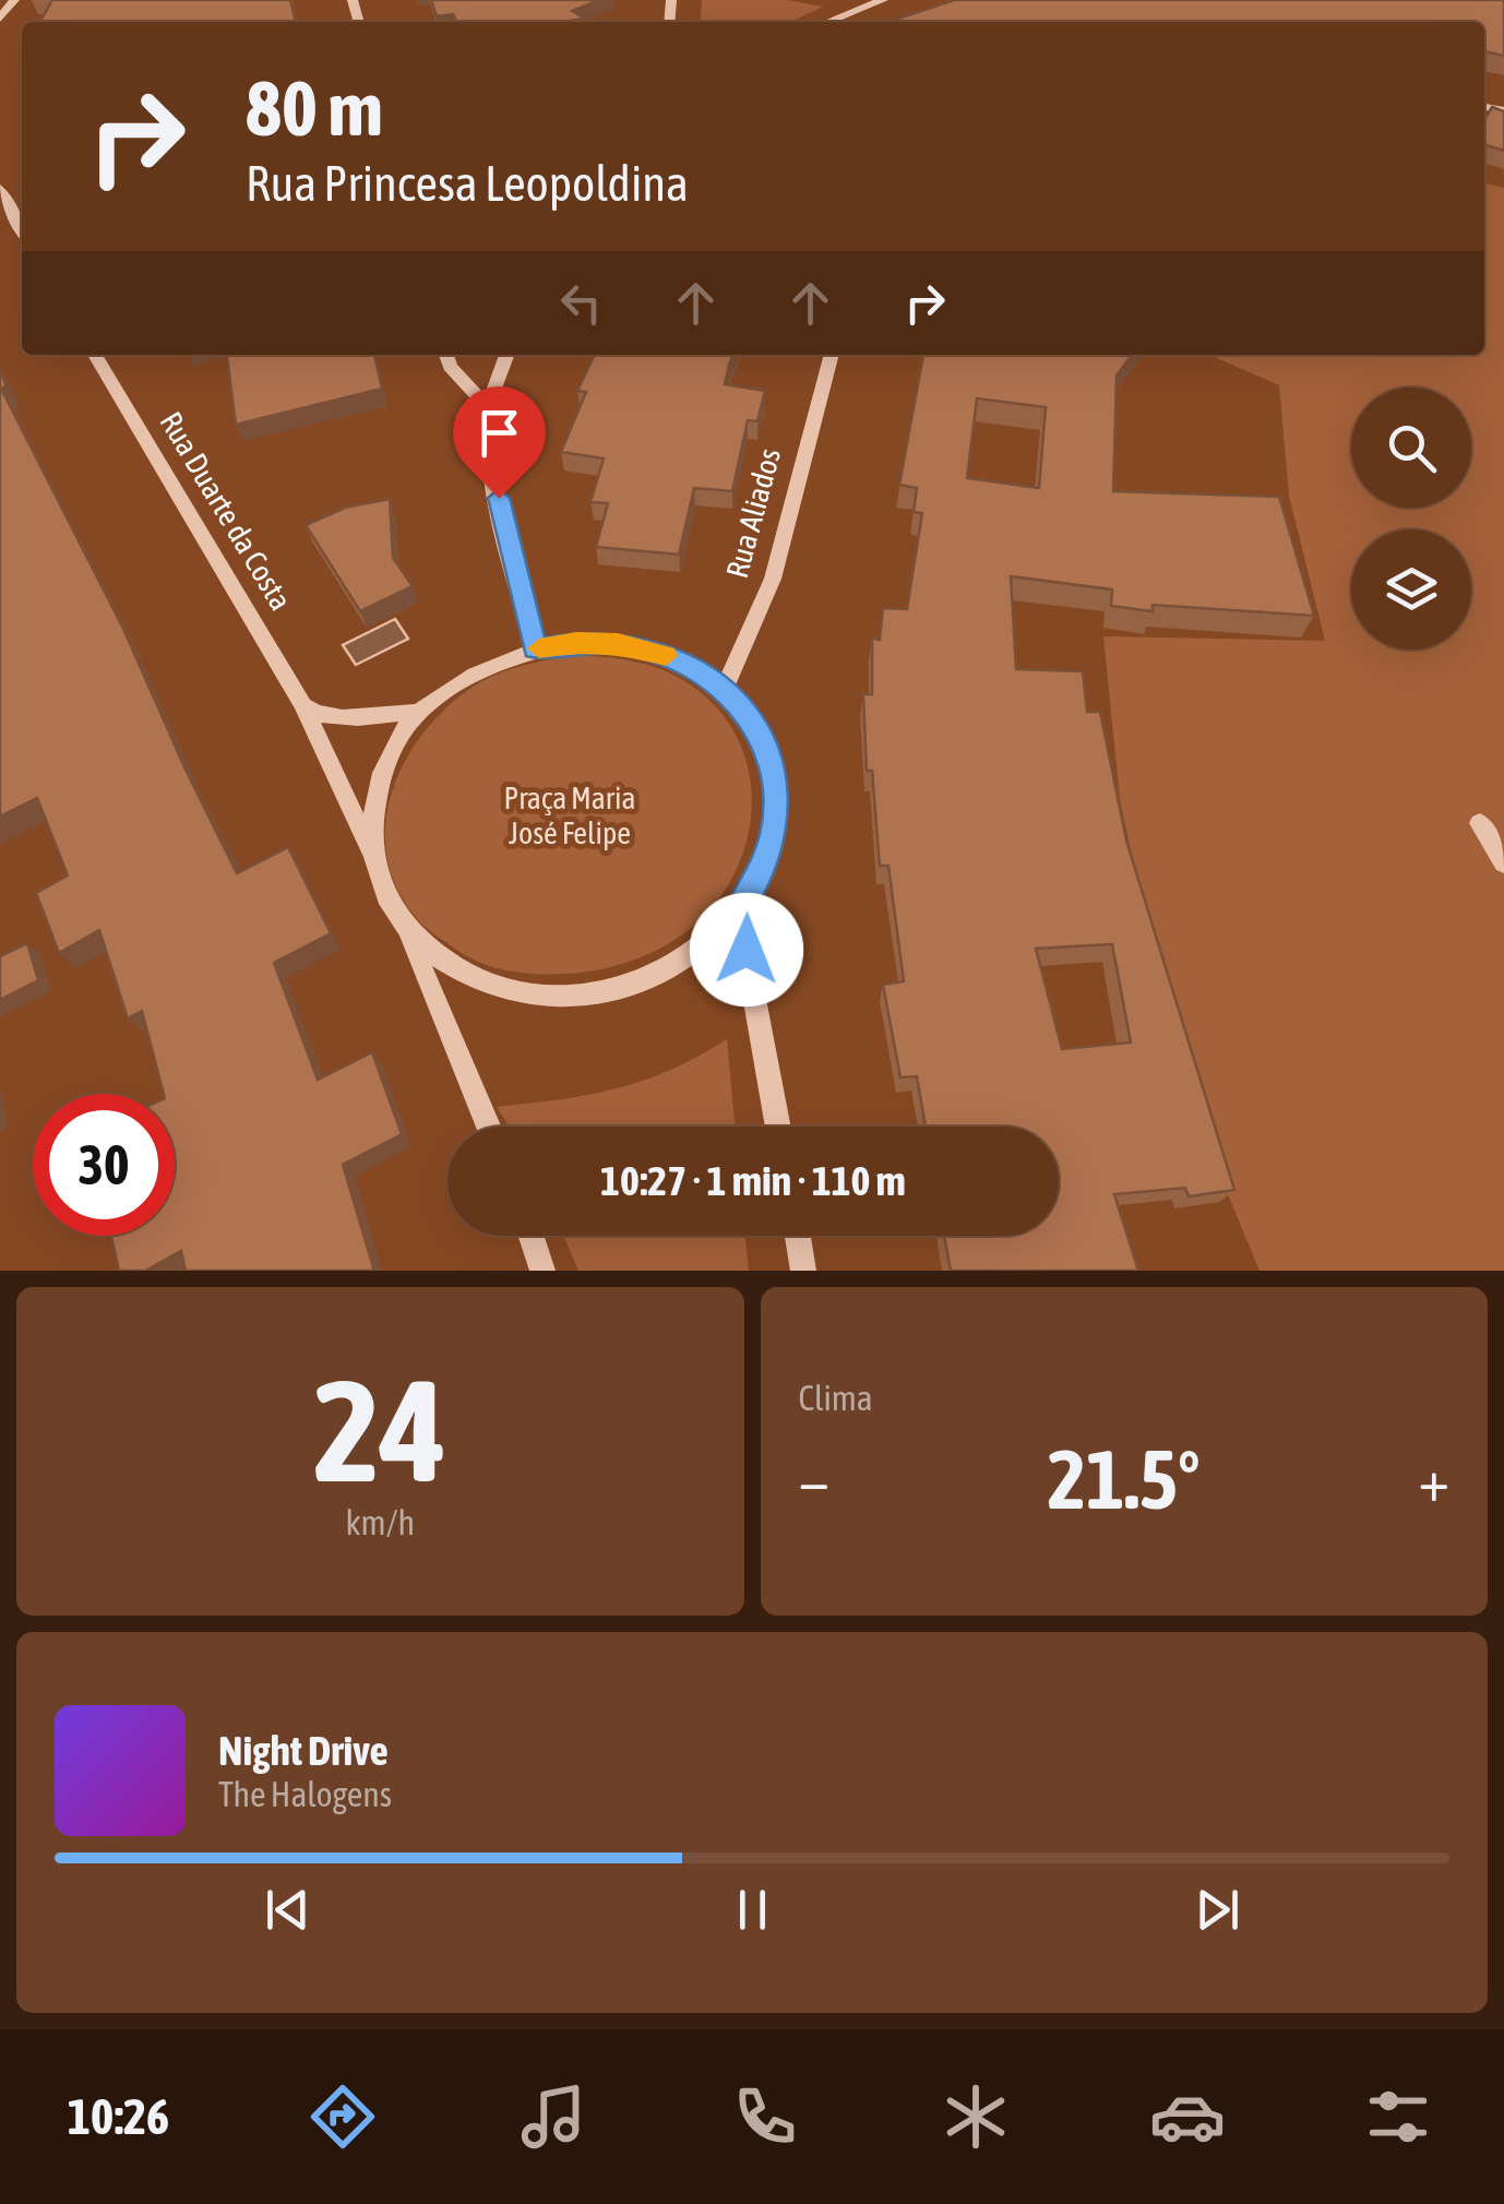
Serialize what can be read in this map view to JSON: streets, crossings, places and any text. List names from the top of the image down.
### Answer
{
  "streets": {
    "street": ["Rua Duarte da Costa", "Rua Aliados"]
  },
  "crossings": [
    ["Rua Duarte da Costa", "Rua Aliados"]
  ],
  "parks": ["Praça Maria José Felipe"],
  "page": {
    "turn": ["80 m", "Rua Princesa Leopoldina"],
    "limit": "30",
    "trip": "10:27 · 1 min · 110 m",
    "tile": [
      ["24", "km/h"],
      "Clima"
    ],
    "heat": ["−", "21.5°", "+"],
    "song": ["Night Drive", "The Halogens"],
    "tabs": "10:26"
  }
}
